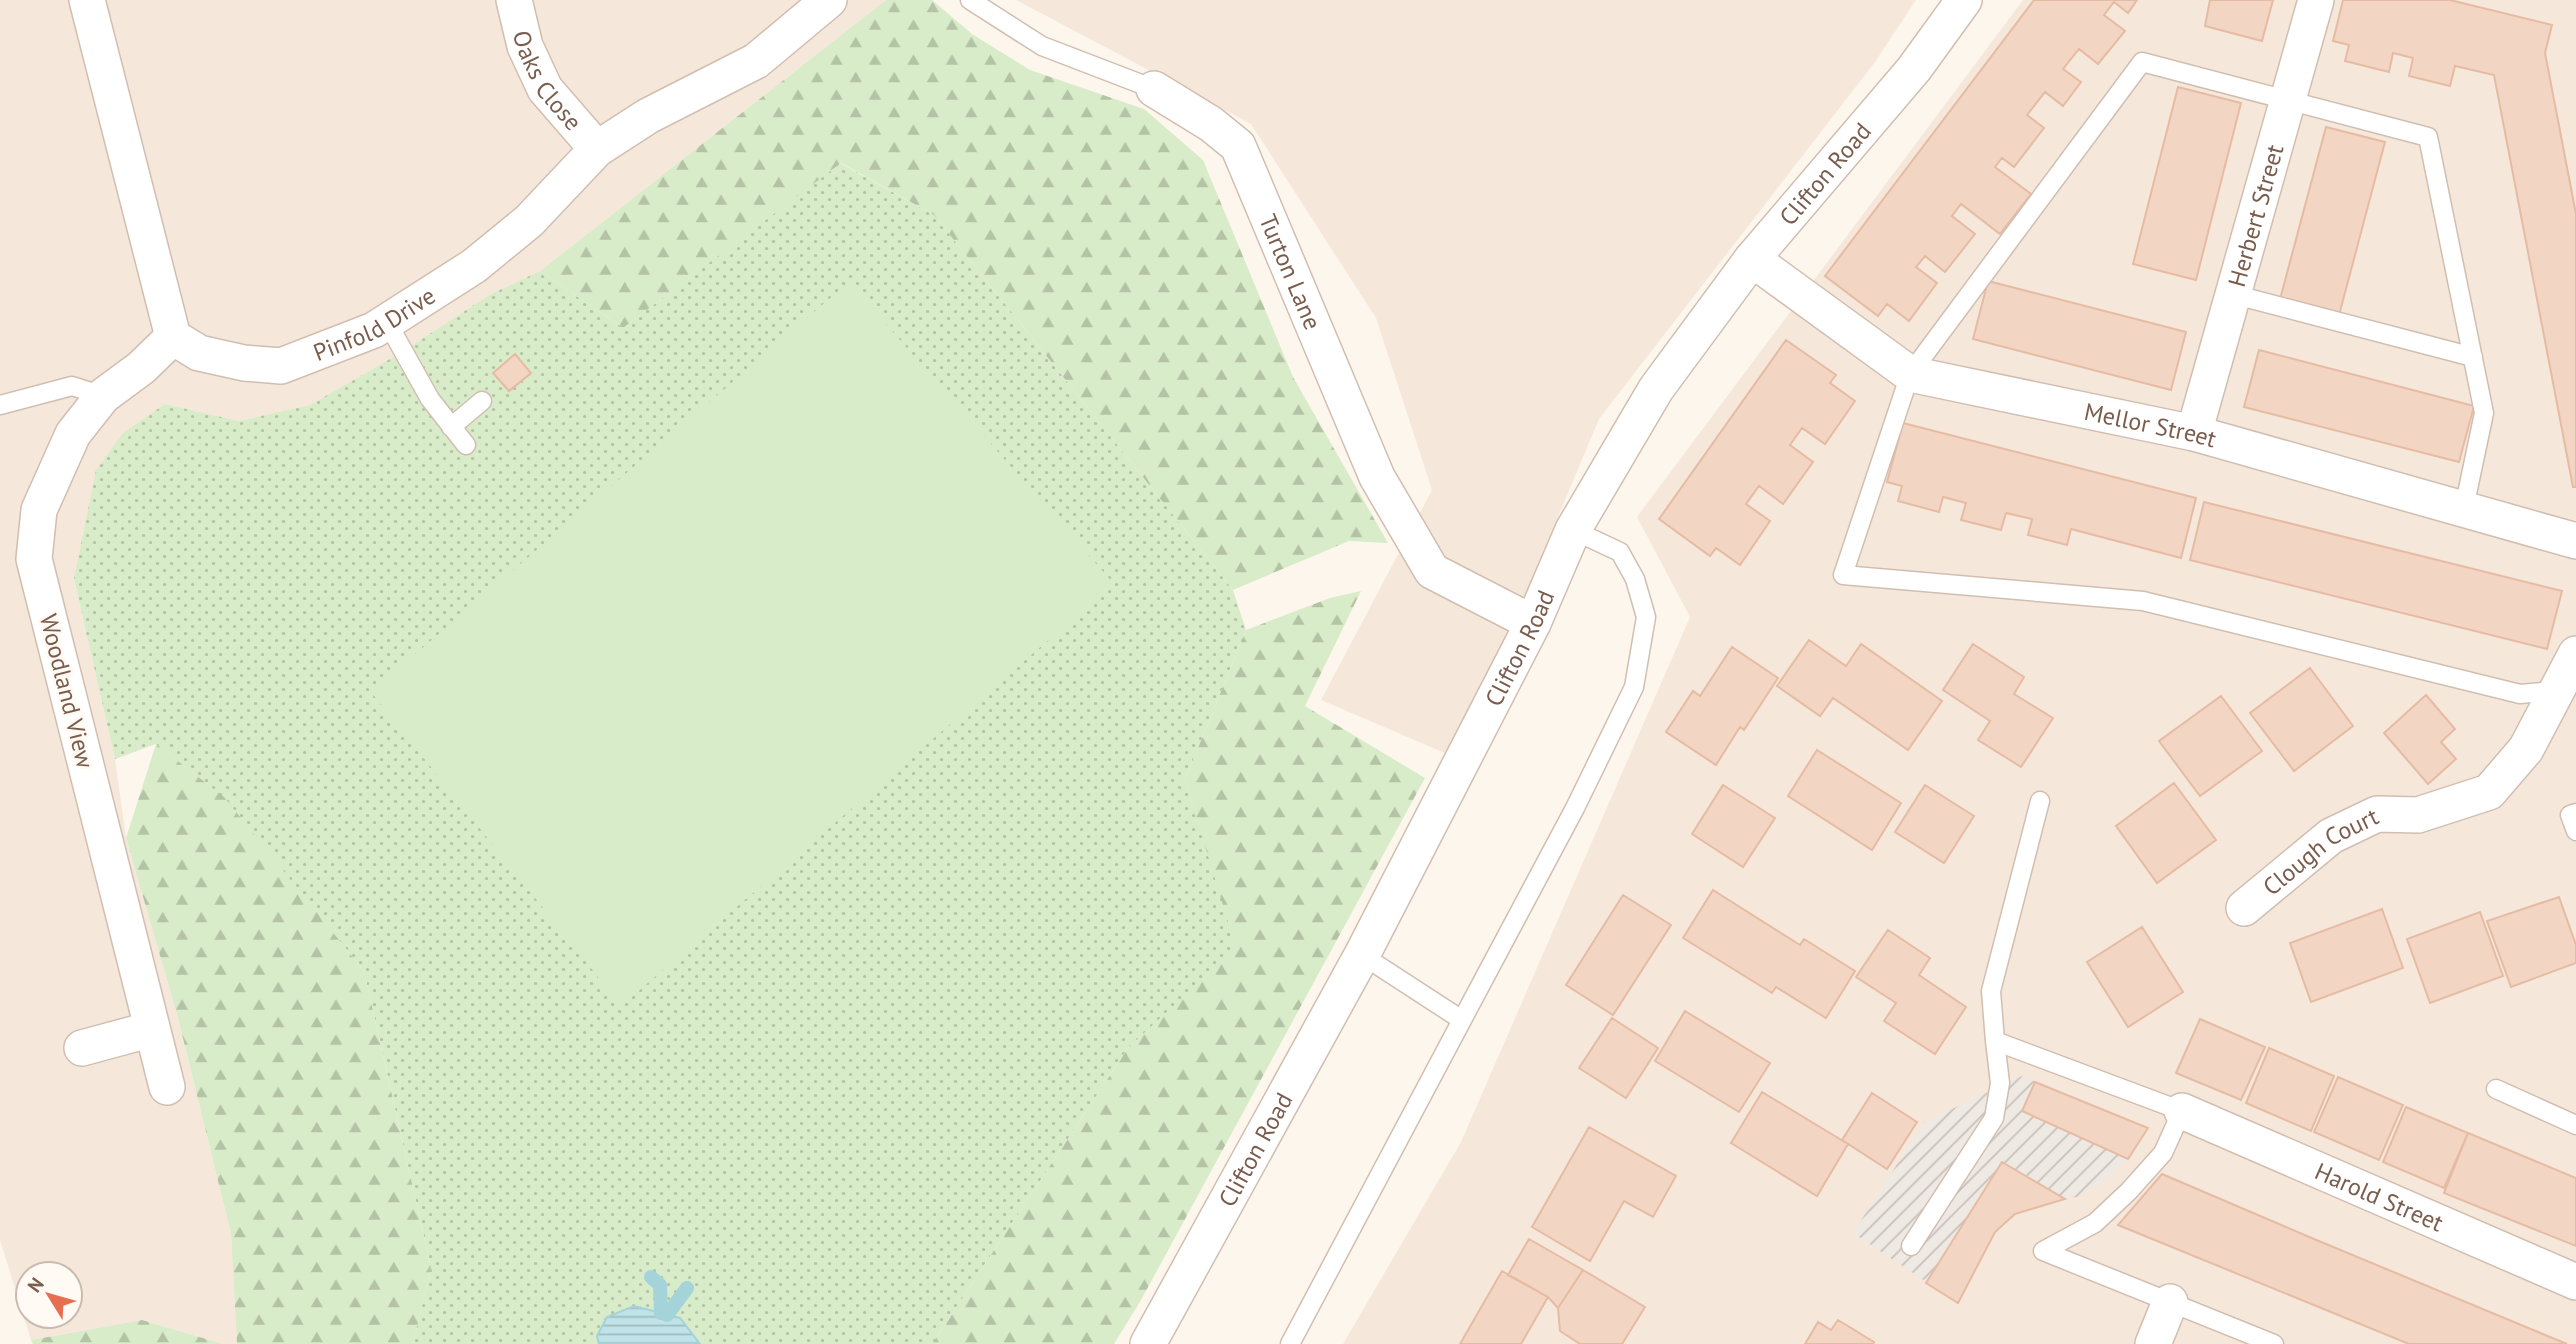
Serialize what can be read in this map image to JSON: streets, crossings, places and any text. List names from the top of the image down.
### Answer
{
  "streets": {
    "street": [
      "Oaks Close",
      "Clifton Road",
      "Herbert Street",
      "Turton Lane",
      "Pinfold Drive",
      "Mellor Street",
      "Woodland View",
      "Clough Court",
      "Harold Street"
    ]
  },
  "crossings": [
    ["Oaks Close", "Pinfold Drive"],
    ["Clifton Road", "Turton Lane"],
    ["Clifton Road", "Mellor Street"],
    ["Herbert Street", "Mellor Street"],
    ["Pinfold Drive", "Woodland View"]
  ],
  "north": "top left"
}
